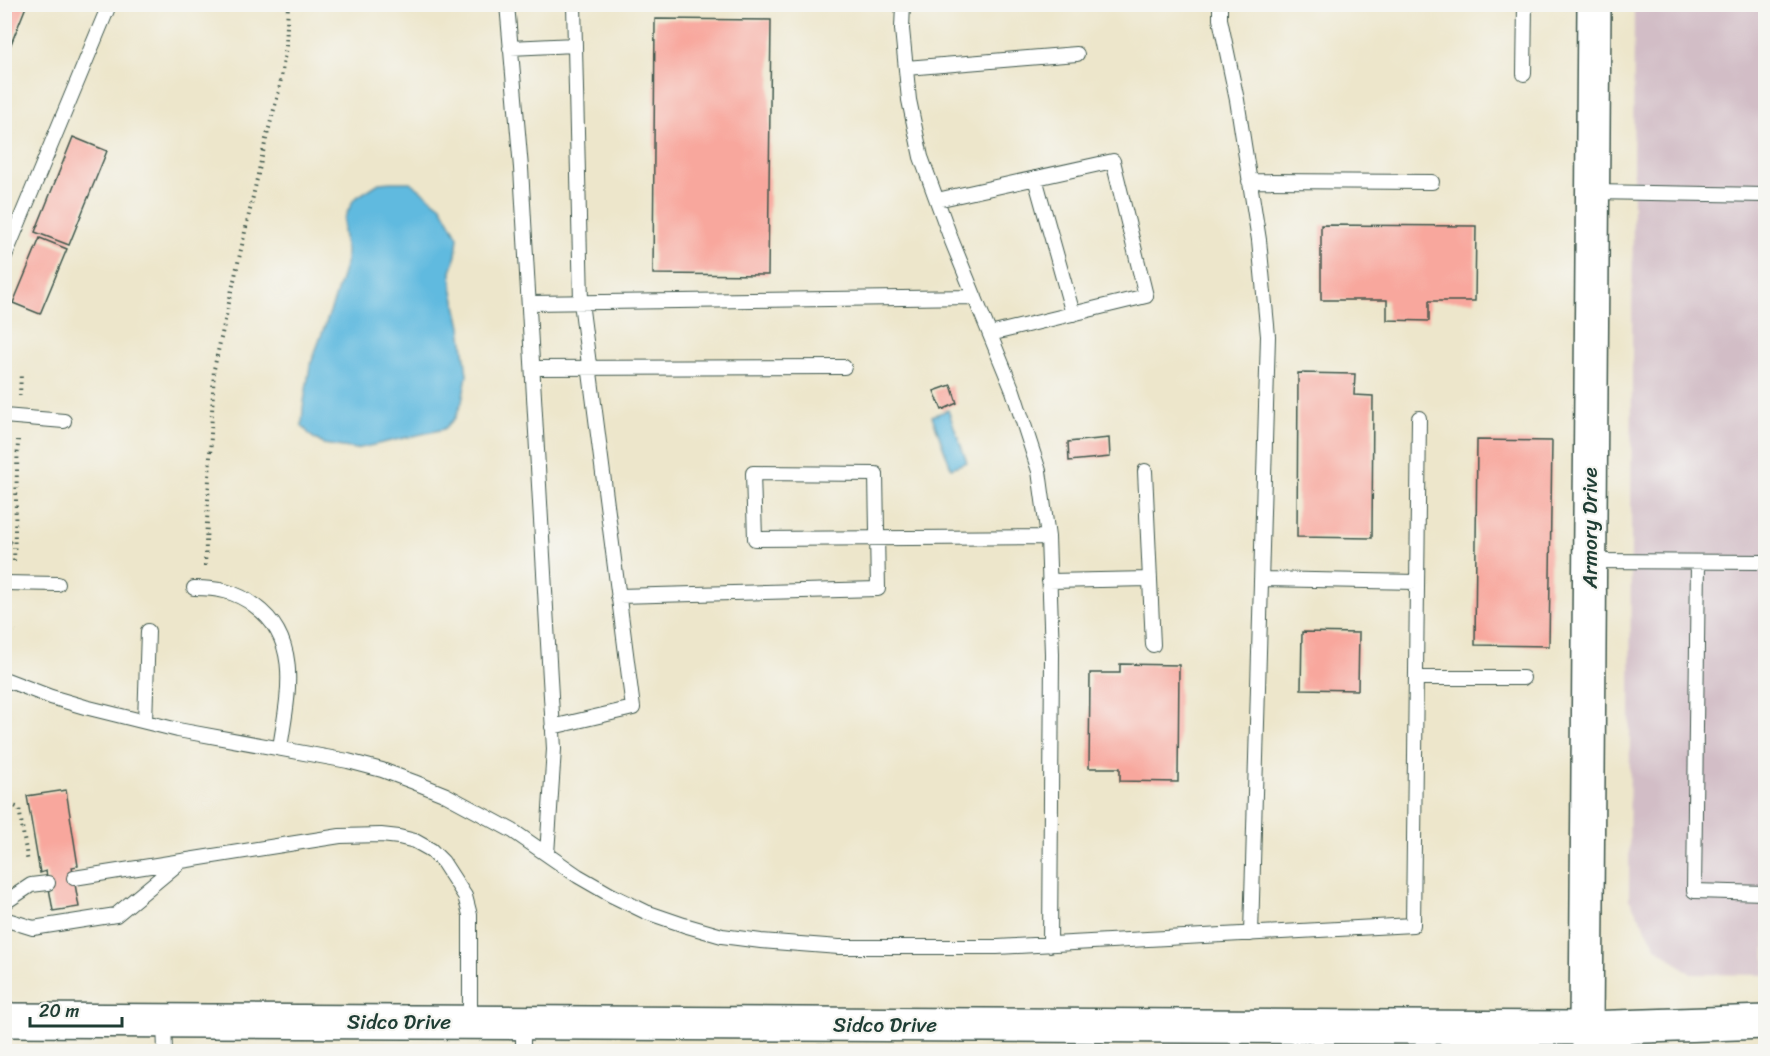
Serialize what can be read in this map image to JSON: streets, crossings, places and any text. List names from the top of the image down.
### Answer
{
  "streets": {
    "street": ["Armory Drive", "Sidco Drive"]
  },
  "crossings": [
    ["Armory Drive", "Sidco Drive"]
  ],
  "scale_bar": "20 m"
}
